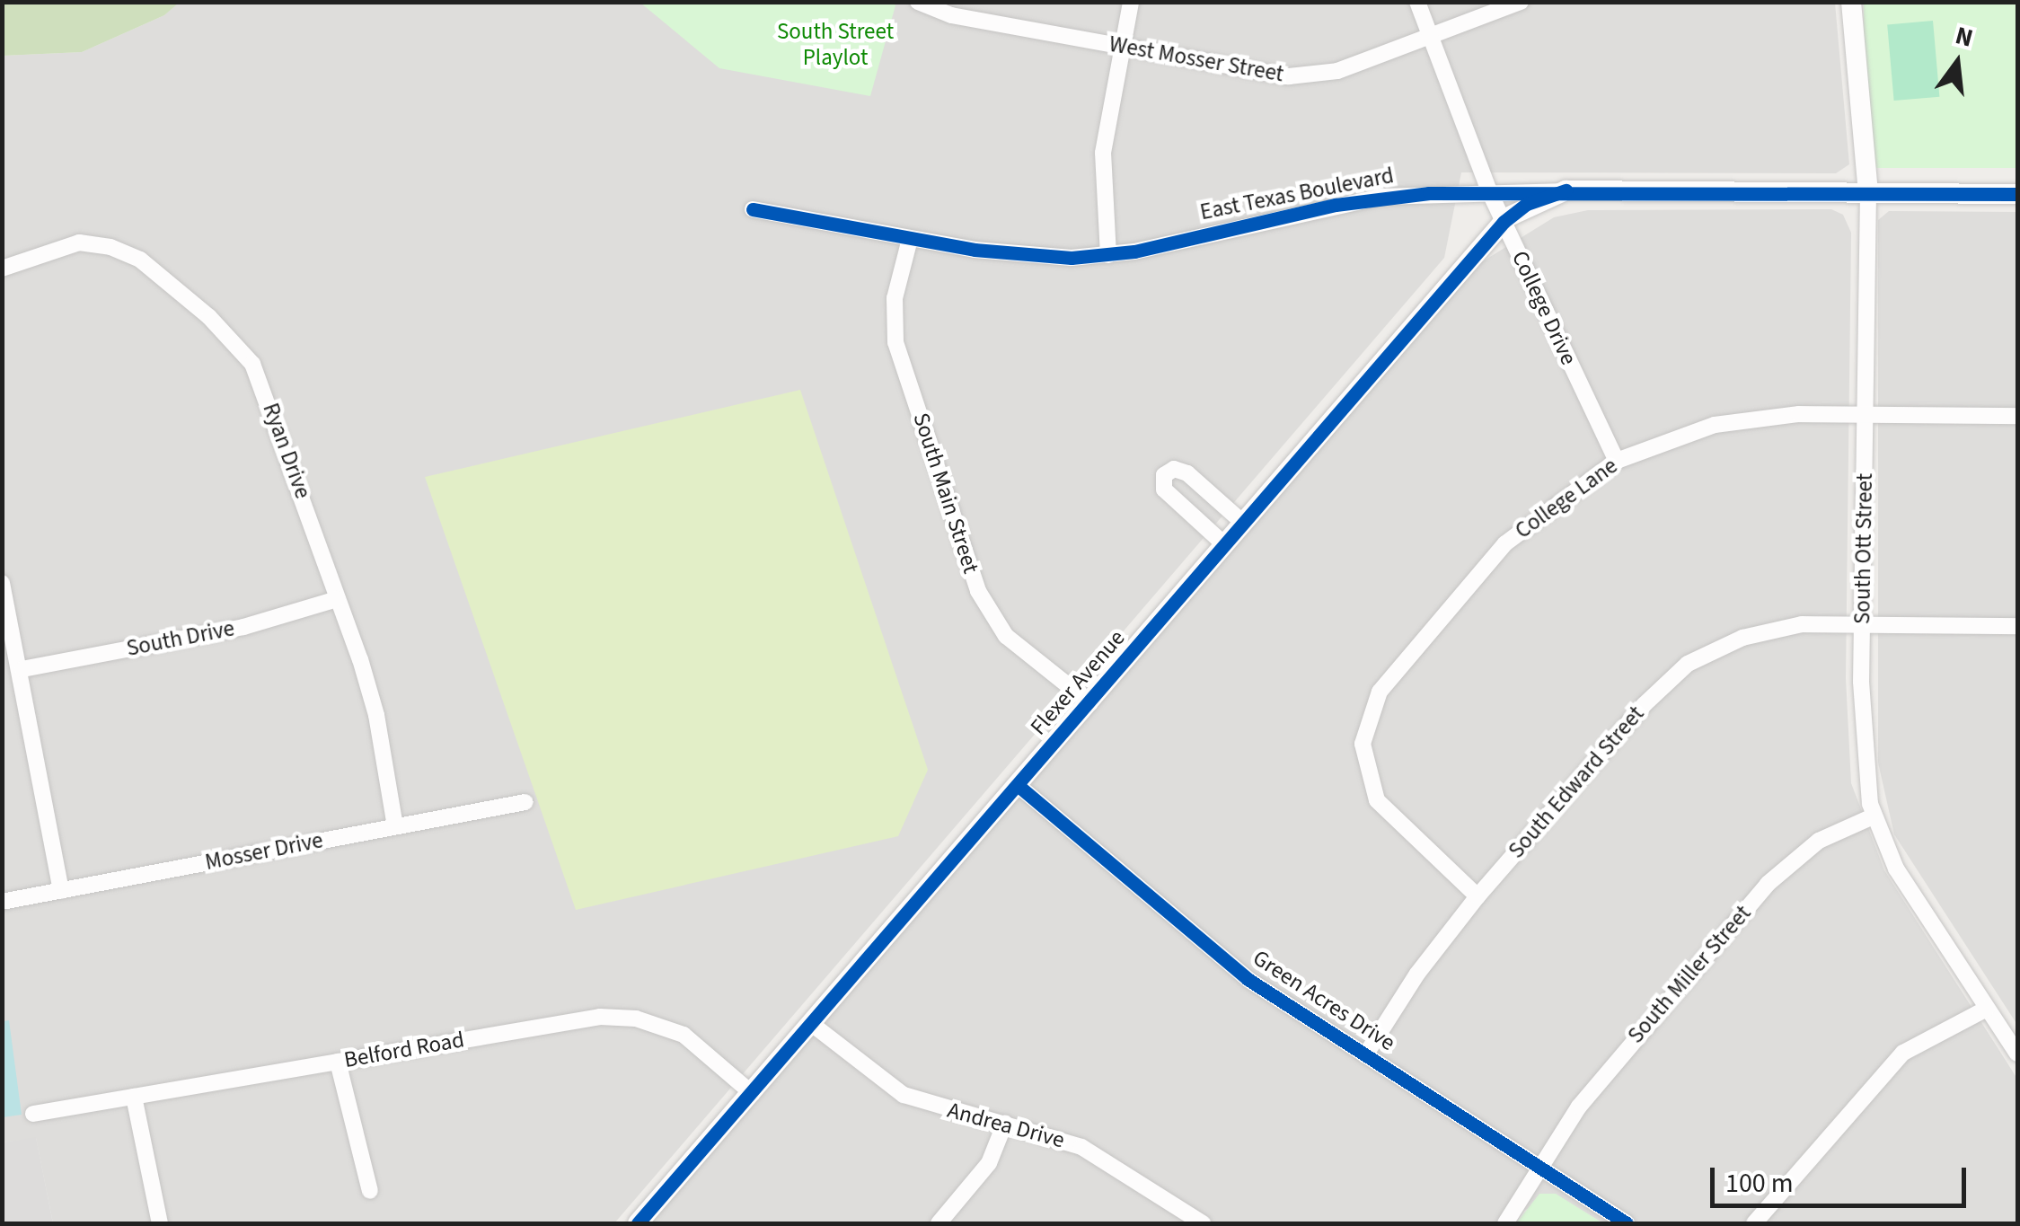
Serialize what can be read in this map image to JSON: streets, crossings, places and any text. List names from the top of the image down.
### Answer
{
  "streets": {
    "street": [
      "West Mosser Street",
      "East Texas Boulevard",
      "College Drive",
      "Ryan Drive",
      "South Main Street",
      "College Lane",
      "South Ott Street",
      "South Drive",
      "Flexer Avenue",
      "South Edward Street",
      "Mosser Drive",
      "South Miller Street",
      "Green Acres Drive",
      "Belford Road",
      "Andrea Drive"
    ]
  },
  "crossings": [
    ["West Mosser Street", "College Drive"],
    ["East Texas Boulevard", "College Drive"],
    ["East Texas Boulevard", "South Main Street"],
    ["East Texas Boulevard", "South Ott Street"],
    ["East Texas Boulevard", "Flexer Avenue"],
    ["College Drive", "College Lane"],
    ["College Drive", "Flexer Avenue"],
    ["Ryan Drive", "South Drive"],
    ["Ryan Drive", "Mosser Drive"],
    ["South Main Street", "Flexer Avenue"],
    ["College Lane", "South Ott Street"],
    ["College Lane", "South Edward Street"],
    ["South Ott Street", "South Edward Street"],
    ["South Ott Street", "South Miller Street"],
    ["Flexer Avenue", "Green Acres Drive"],
    ["Flexer Avenue", "Belford Road"],
    ["Flexer Avenue", "Andrea Drive"],
    ["South Edward Street", "Green Acres Drive"],
    ["South Miller Street", "Green Acres Drive"]
  ],
  "parks": ["South Street Playlot"],
  "scale_bar": "100 m",
  "north": "top"
}
